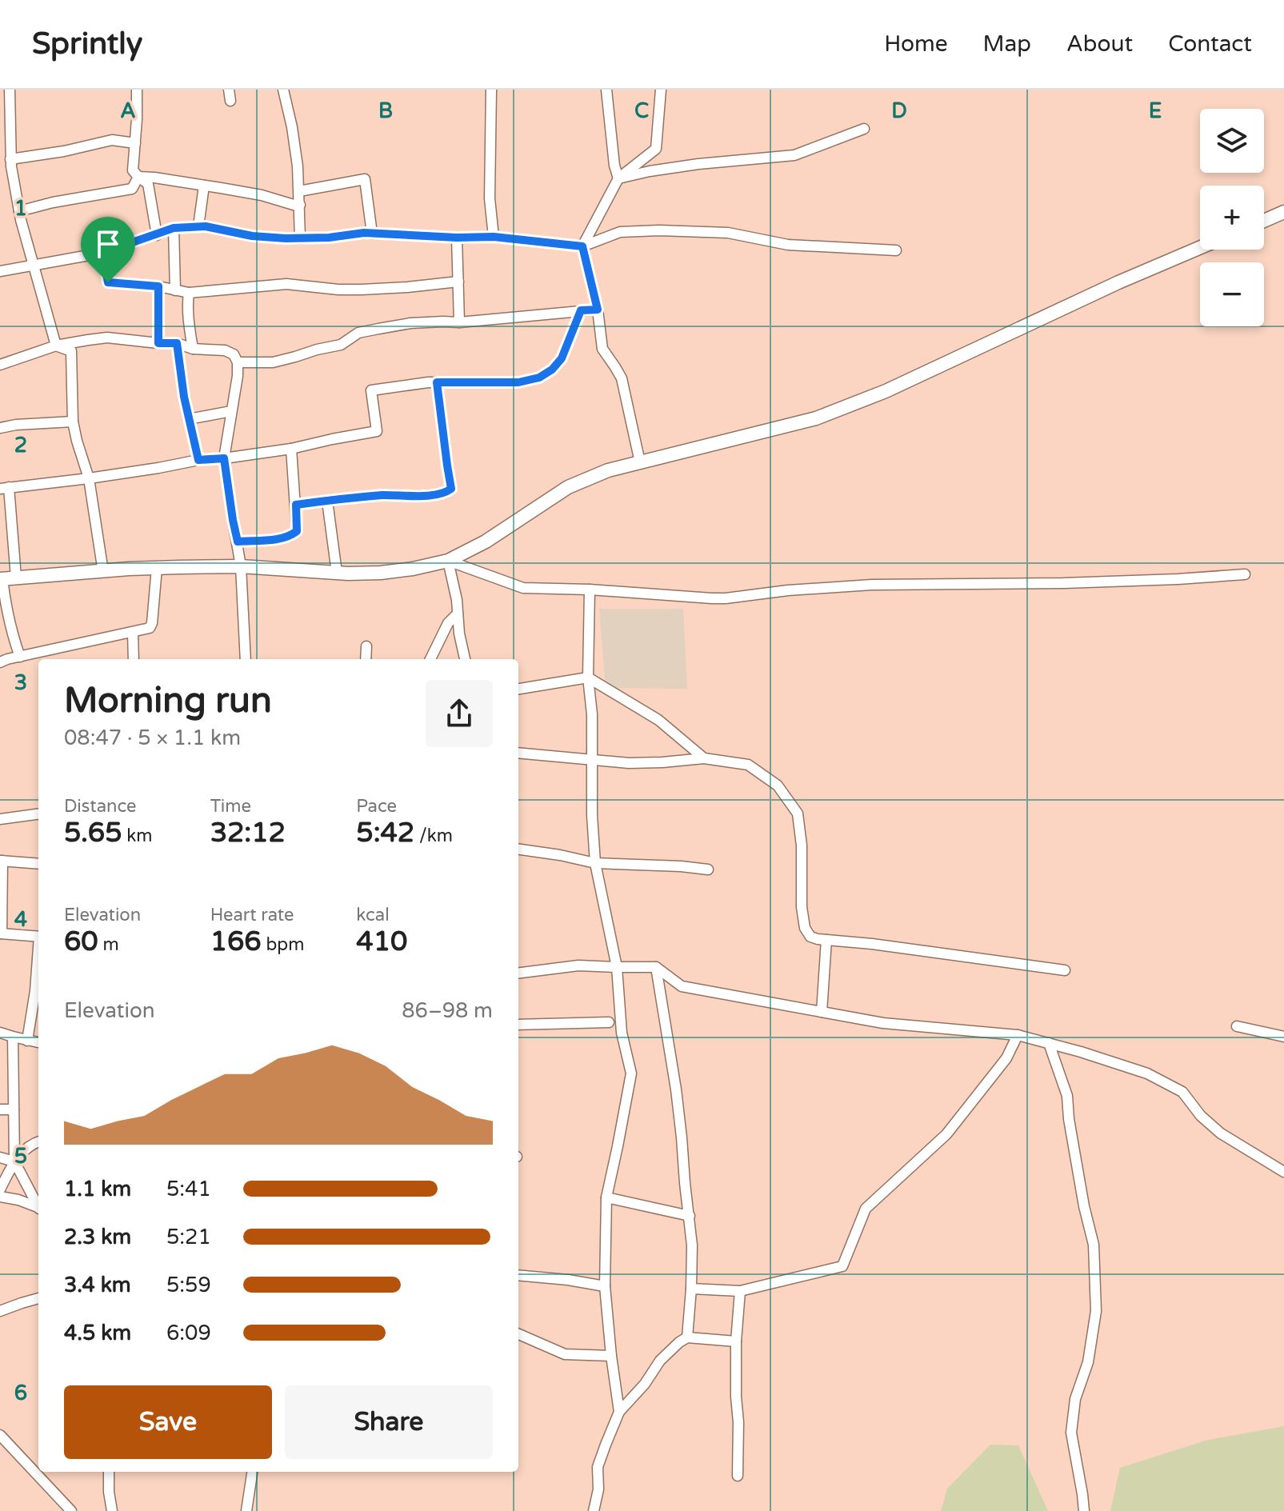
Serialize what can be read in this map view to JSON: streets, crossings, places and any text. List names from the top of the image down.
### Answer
{
  "page": {
    "header": "Sprintly",
    "nav": [
      "Home",
      "Map",
      "About",
      "Contact"
    ],
    "map_buttons": ["+", "−"],
    "heading": ["Morning run", "08:47 · 5 × 1.1 km"],
    "stats": [
      ["Distance", "5.65 km"],
      ["Time", "32:12"],
      ["Pace", "5:42 /km"],
      ["Elevation", "60 m"],
      ["Heart rate", "166 bpm"],
      ["kcal", "410"]
    ],
    "chart": ["Elevation", "86–98 m"],
    "list": [
      {
        "name": "1.1 km",
        "note": "5:41"
      },
      {
        "name": "2.3 km",
        "note": "5:21"
      },
      {
        "name": "3.4 km",
        "note": "5:59"
      },
      {
        "name": "4.5 km",
        "note": "6:09"
      }
    ],
    "buttons": ["Save", "Share"]
  },
  "grid": {
    "columns": [
      "A",
      "B",
      "C",
      "D",
      "E"
    ],
    "rows": [
      "1",
      "2",
      "3",
      "4",
      "5",
      "6"
    ]
  }
}
